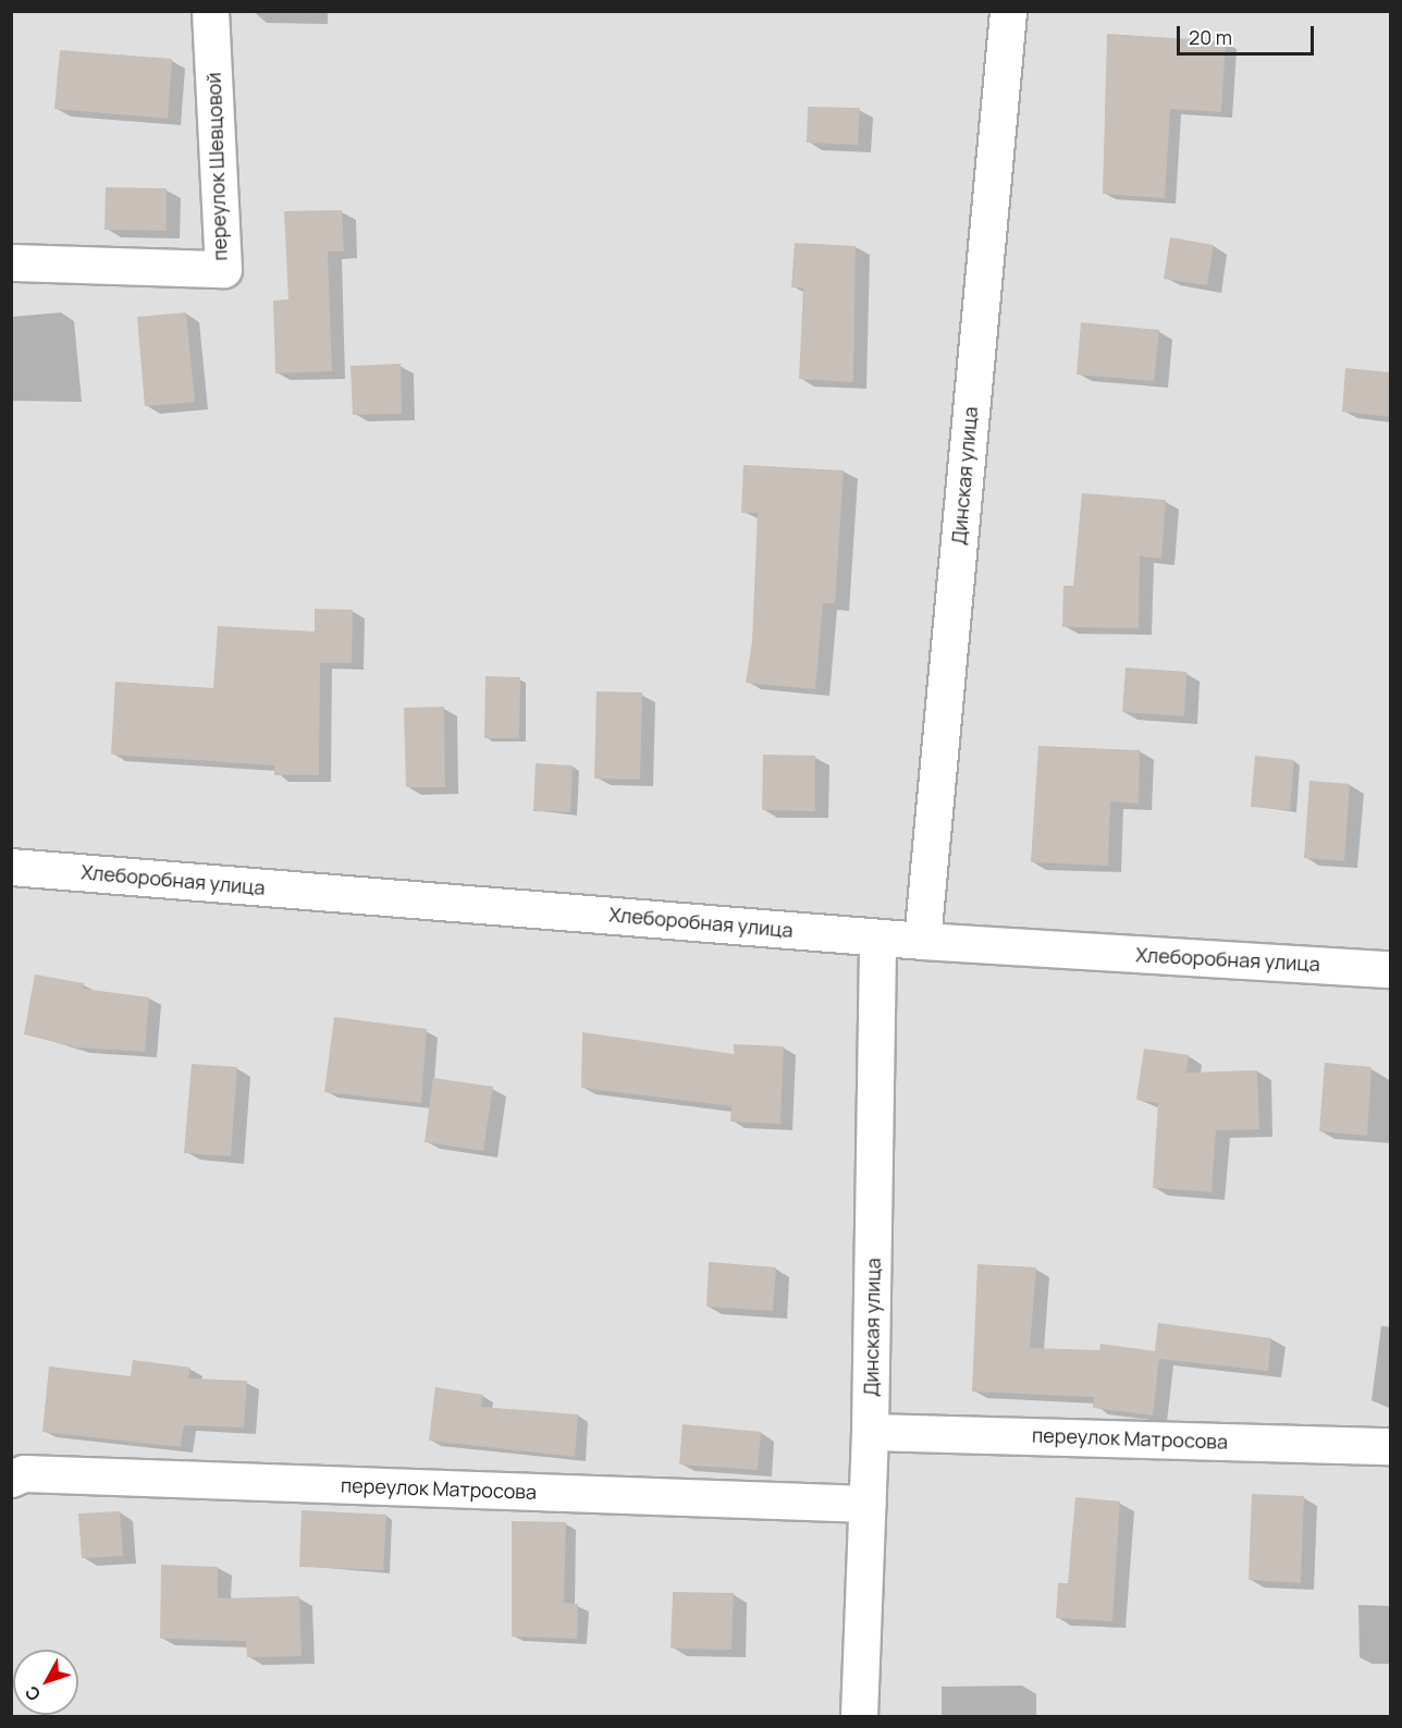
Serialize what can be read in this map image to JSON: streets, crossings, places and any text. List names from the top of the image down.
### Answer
{
  "streets": {
    "street": [
      "переулок Шевцовой",
      "Динская улица",
      "Хлеборобная улица",
      "переулок Матросова"
    ]
  },
  "crossings": [
    ["Динская улица", "Хлеборобная улица"],
    ["Динская улица", "переулок Матросова"]
  ],
  "scale_bar": "20 m",
  "north": "bottom left"
}
